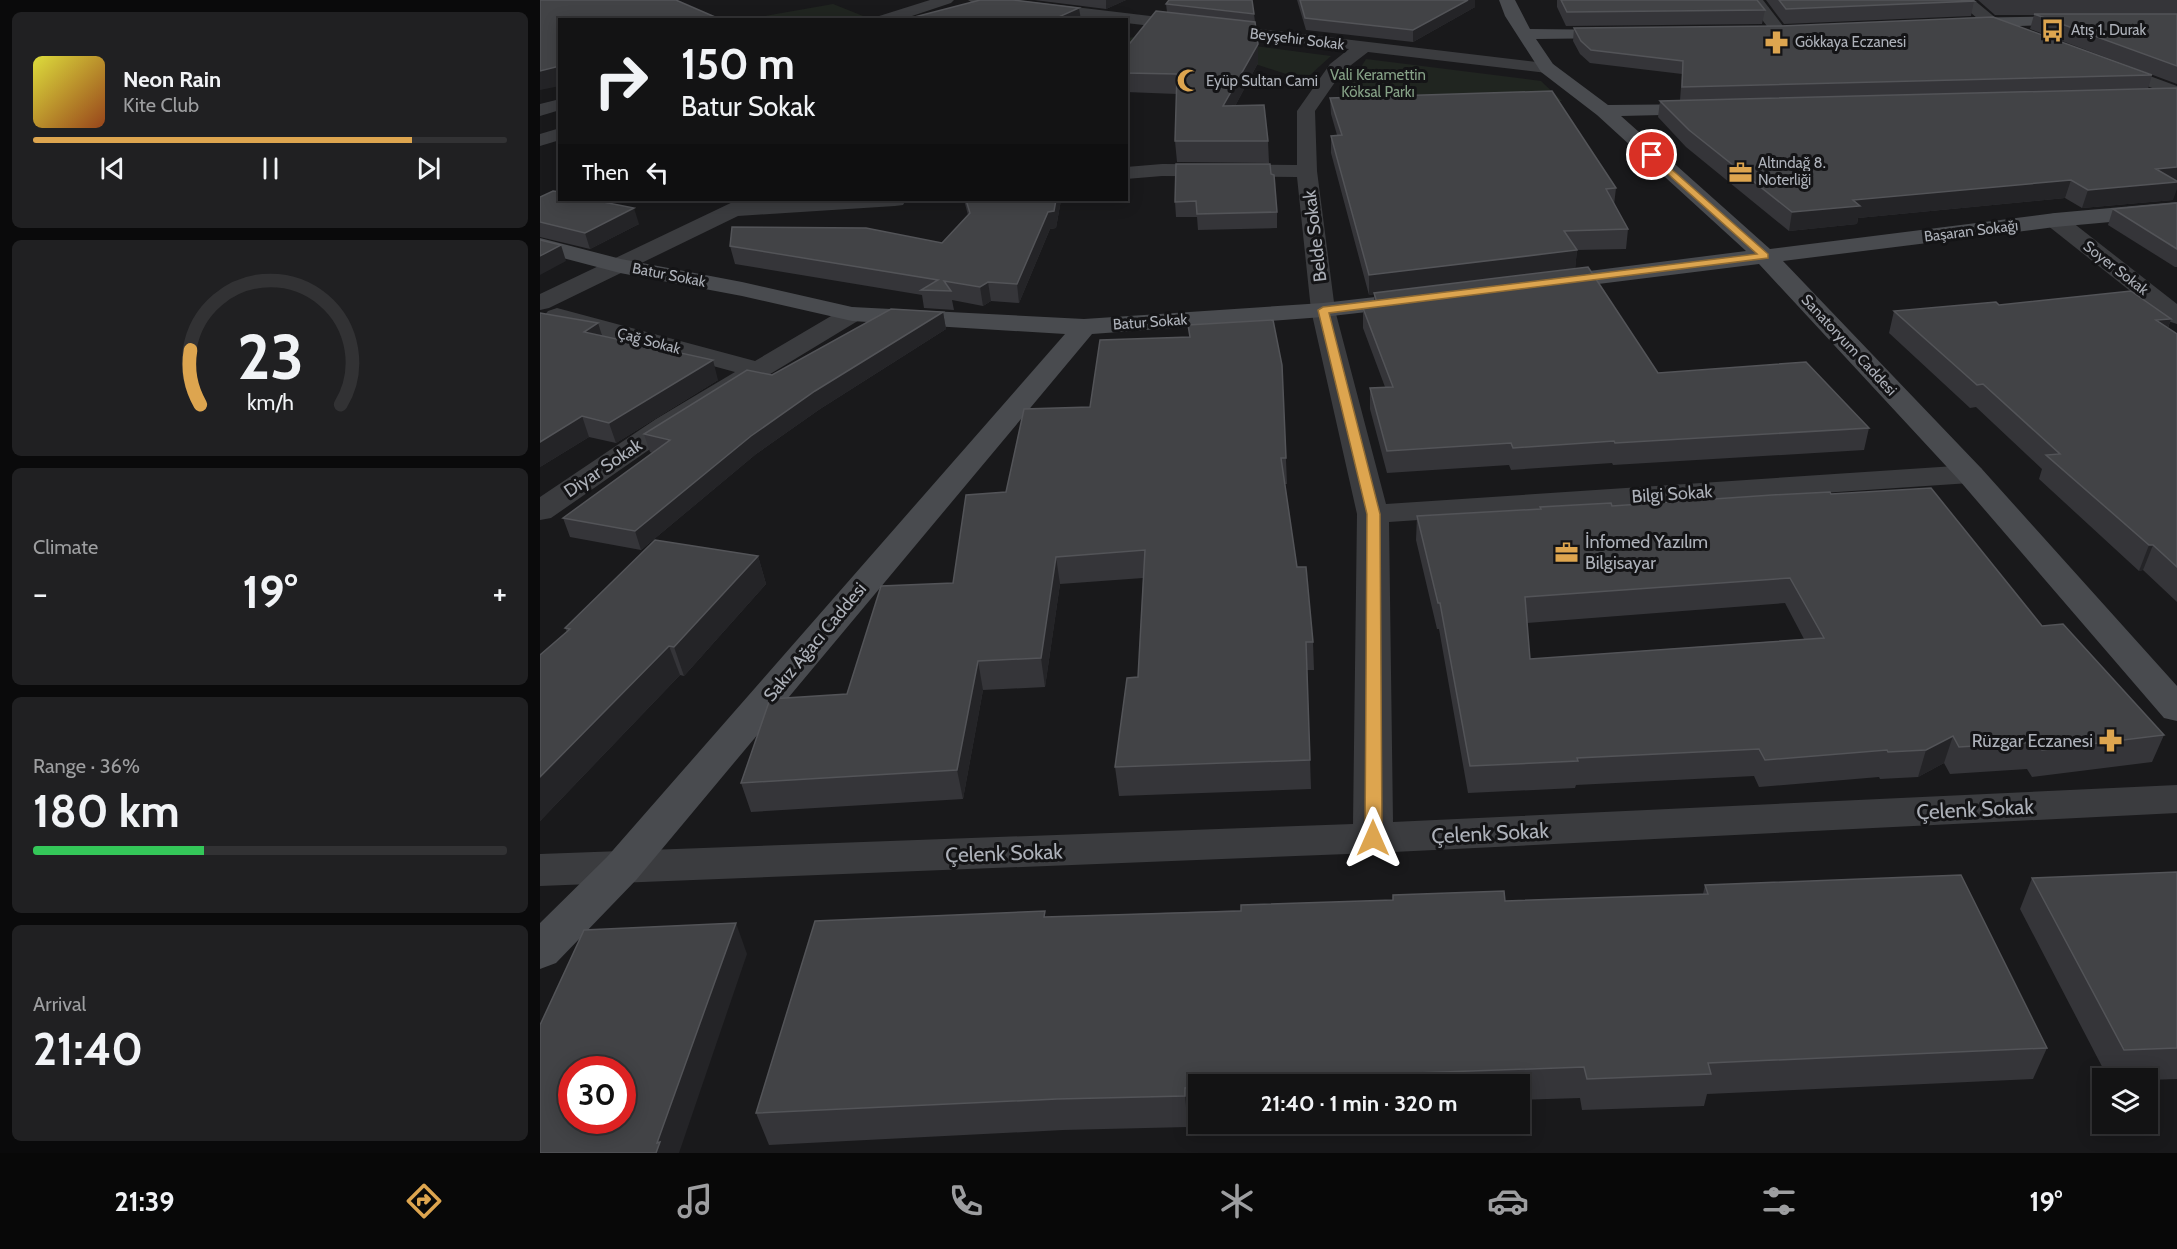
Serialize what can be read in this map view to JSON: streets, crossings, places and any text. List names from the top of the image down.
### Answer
{
  "streets": {
    "street": [
      "Beyşehir Sokak",
      "Başaran Sokağı",
      "Belde Sokak",
      "Soyer Sokak",
      "Batur Sokak",
      "Çağ Sokak",
      "Sanatoryum Caddesi",
      "Diyar Sokak",
      "Bilgi Sokak",
      "Sakız Ağacı Caddesi",
      "Çelenk Sokak"
    ]
  },
  "crossings": [
    ["Beyşehir Sokak", "Belde Sokak"],
    ["Beyşehir Sokak", "Sanatoryum Caddesi"],
    ["Başaran Sokağı", "Soyer Sokak"],
    ["Başaran Sokağı", "Sanatoryum Caddesi"],
    ["Belde Sokak", "Batur Sokak"],
    ["Belde Sokak", "Bilgi Sokak"],
    ["Belde Sokak", "Çelenk Sokak"],
    ["Batur Sokak", "Diyar Sokak"],
    ["Batur Sokak", "Sakız Ağacı Caddesi"],
    ["Çağ Sokak", "Diyar Sokak"],
    ["Sanatoryum Caddesi", "Bilgi Sokak"],
    ["Sakız Ağacı Caddesi", "Çelenk Sokak"]
  ],
  "parks": ["Vali Keramettin Köksal Parkı"],
  "places": {
    "bus stop": ["Atış 1. Durak"],
    "pharmacy": ["Gökkaya Eczanesi", "Rüzgar Eczanesi"],
    "mosque": ["Eyüp Sultan Cami"],
    "office": ["Altındağ 8. Noterliği", "İnfomed Yazılım Bilgisayar"]
  },
  "page": {
    "turn": ["150 m", "Batur Sokak"],
    "song": ["Neon Rain", "Kite Club"],
    "then": "Then",
    "tile": [
      "Climate",
      ["Range · 36%", "180 km"],
      ["Arrival", "21:40"]
    ],
    "heat": ["−", "19°", "+"],
    "limit": "30",
    "trip": "21:40 · 1 min · 320 m",
    "tabs": ["21:39", "19°"],
    "gauge": ["23", "km/h"]
  }
}
